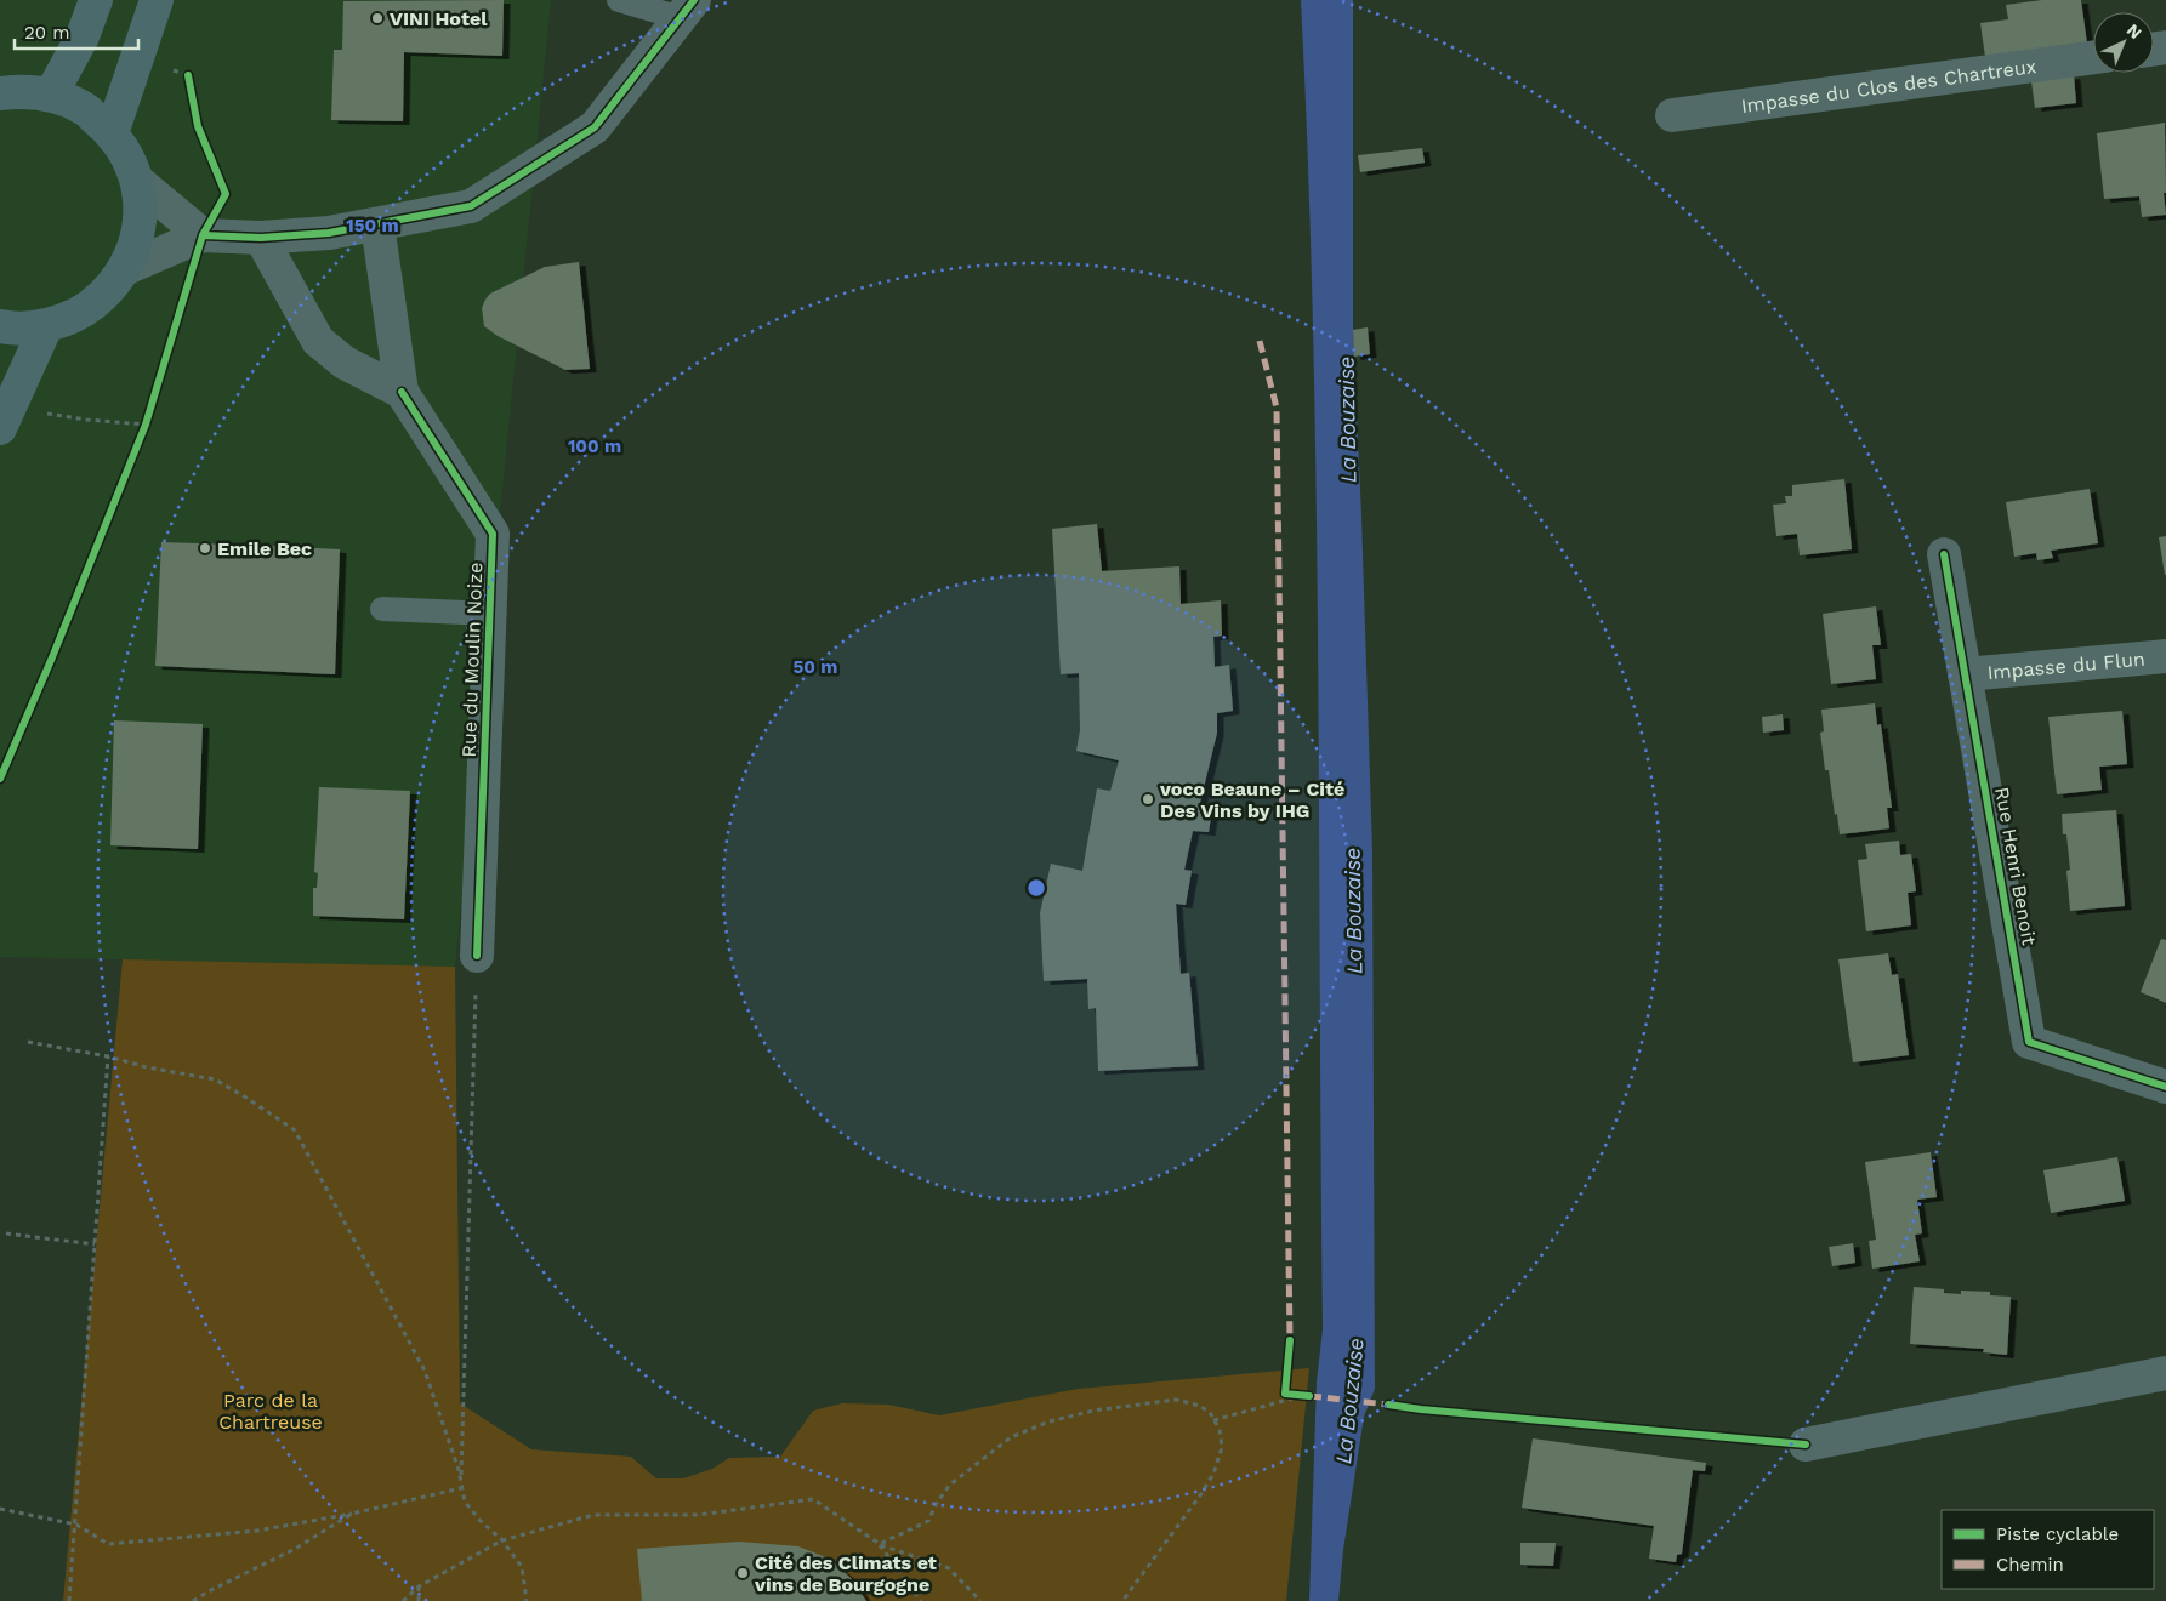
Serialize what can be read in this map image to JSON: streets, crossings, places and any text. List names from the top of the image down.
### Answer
{
  "streets": {
    "street": [
      "Impasse du Clos des Chartreux",
      "Rue du Moulin Noize",
      "Impasse du Flun",
      "Rue Henri Benoit"
    ]
  },
  "crossings": [
    ["Impasse du Flun", "Rue Henri Benoit"]
  ],
  "water": ["La Bouzaise"],
  "parks": ["Parc de la Chartreuse"],
  "places": [
    "VINI Hotel",
    "Emile Bec",
    "voco Beaune – Cité Des Vins by IHG",
    "Cité des Climats et vins de Bourgogne"
  ],
  "legend": ["Piste cyclable", "Chemin"],
  "scale_bar": "20 m",
  "north": "top right",
  "rings": ["150 m", "100 m", "50 m"]
}
